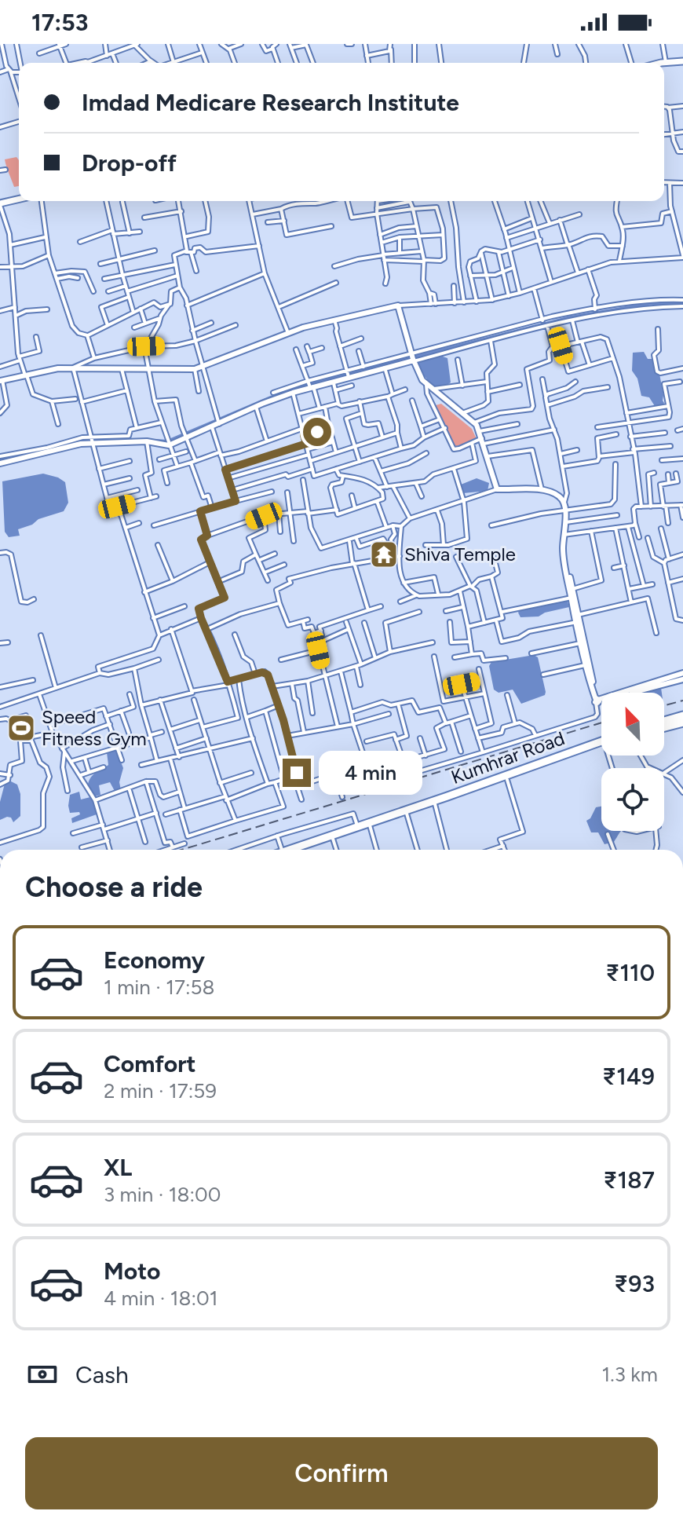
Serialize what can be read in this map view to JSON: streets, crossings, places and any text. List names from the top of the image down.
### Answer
{
  "streets": {
    "highway": ["Kumhrar Road"]
  },
  "places": {
    "temple": ["Shiva Temple"],
    "sports": ["Speed Fitness Gym"]
  },
  "north": "top left",
  "page": {
    "status": "17:53",
    "banner": ["Imdad Medicare Research Institute", "Drop-off"],
    "bubble": "4 min",
    "heading": "Choose a ride",
    "list": [
      {
        "name": "Economy",
        "note": "1 min · 17:58",
        "value": "₹110"
      },
      {
        "name": "Comfort",
        "note": "2 min · 17:59",
        "value": "₹149"
      },
      {
        "name": "XL",
        "note": "3 min · 18:00",
        "value": "₹187"
      },
      {
        "name": "Moto",
        "note": "4 min · 18:01",
        "value": "₹93"
      }
    ],
    "pay": ["Cash", "1.3 km"],
    "buttons": "Confirm"
  }
}
